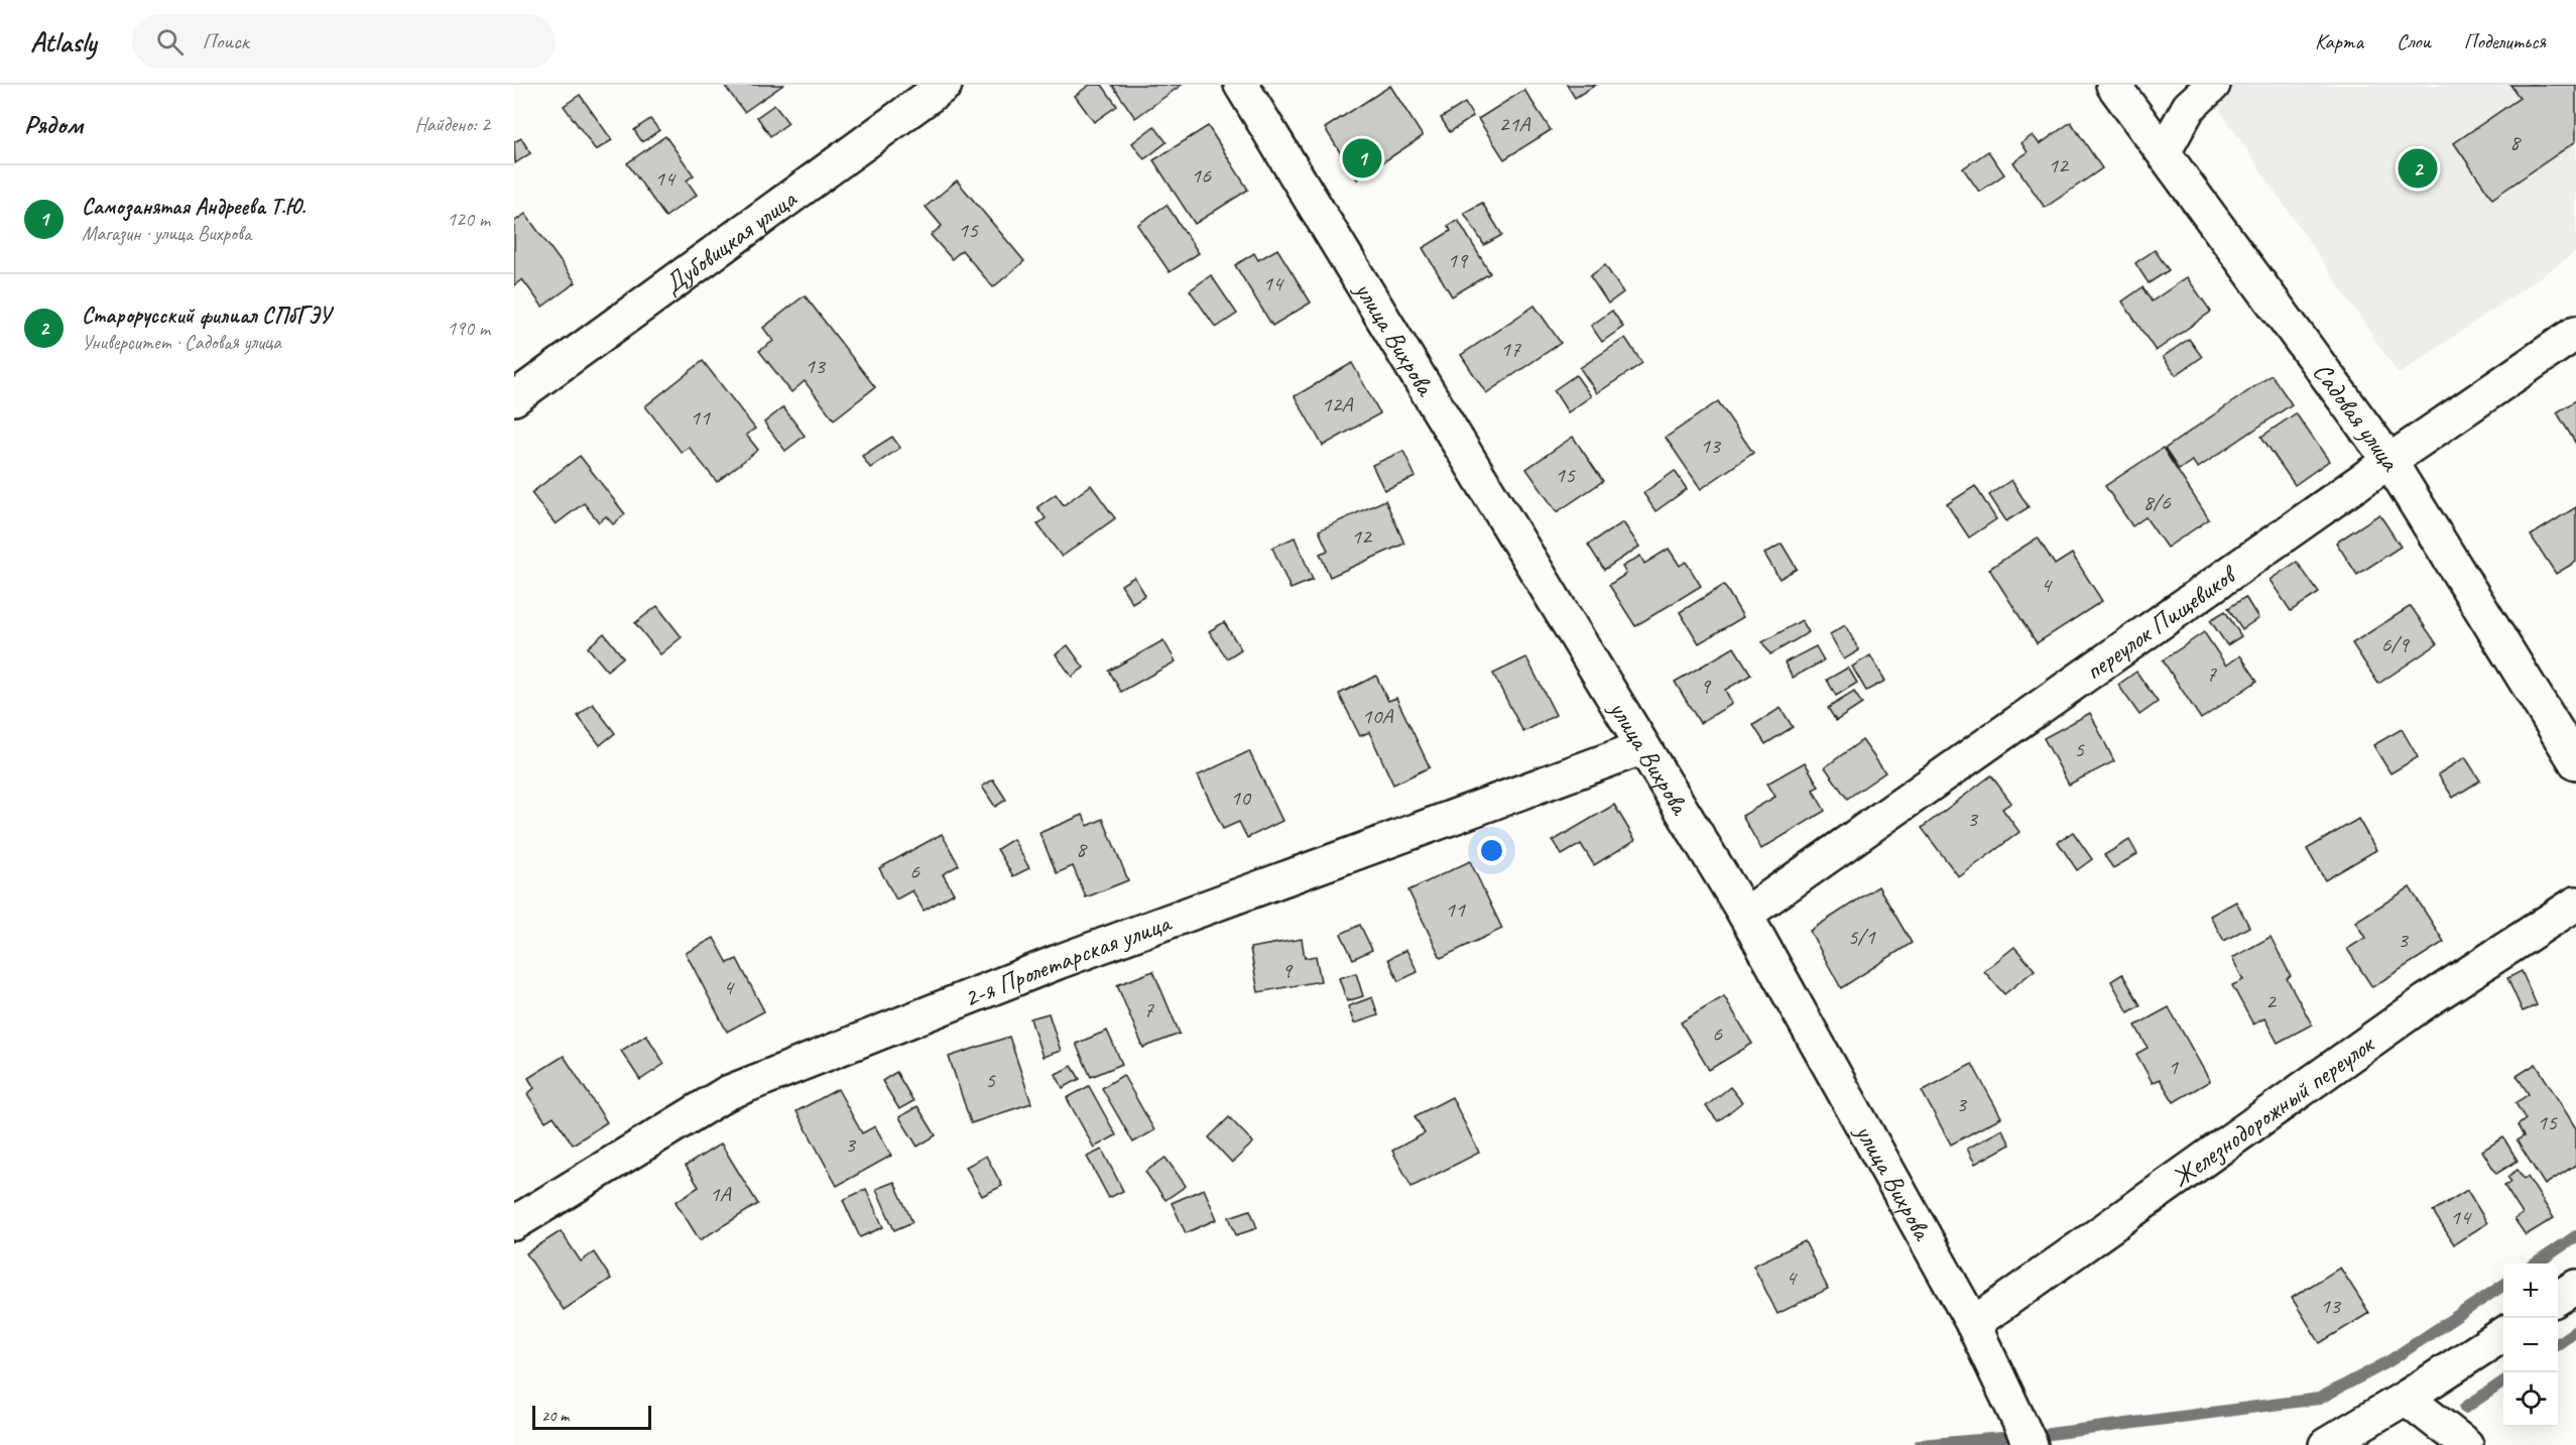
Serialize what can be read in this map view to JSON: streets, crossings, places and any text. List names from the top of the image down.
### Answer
{
  "streets": {
    "street": [
      "Дубовицкая улица",
      "улица Вихрова",
      "Садовая улица",
      "переулок Пищевиков",
      "2-я Пролетарская улица",
      "Железнодорожный переулок"
    ]
  },
  "crossings": [
    ["улица Вихрова", "переулок Пищевиков"],
    ["улица Вихрова", "2-я Пролетарская улица"],
    ["улица Вихрова", "Железнодорожный переулок"],
    ["Садовая улица", "переулок Пищевиков"]
  ],
  "house_numbers": [
    "21А",
    "8",
    "12",
    "16",
    "14",
    "15",
    "19",
    "14",
    "17",
    "13",
    "12А",
    "11",
    "13",
    "15",
    "8/6",
    "12",
    "4",
    "6/9",
    "7",
    "9",
    "10А",
    "5",
    "10",
    "3",
    "8",
    "6",
    "11",
    "5/1",
    "3",
    "9",
    "4",
    "2",
    "7",
    "6",
    "1",
    "5",
    "3",
    "15",
    "3",
    "1А",
    "14",
    "4",
    "13"
  ],
  "scale_bar": "20 m",
  "page": {
    "header": "Atlasly",
    "search": "Поиск",
    "nav": ["Карта", "Слои", "Поделиться"],
    "heading": ["Рядом", "Найдено: 2"],
    "pins": ["1", "2"],
    "list": [
      {
        "mark": "1",
        "name": "Самозанятая Андреева Т.Ю.",
        "note": "Магазин · улица Вихрова",
        "value": "120 m"
      },
      {
        "mark": "2",
        "name": "Старорусский филиал СПбГЭУ",
        "note": "Университет · Садовая улица",
        "value": "190 m"
      }
    ],
    "map_buttons": ["+", "−"],
    "scale": "20 m"
  }
}
